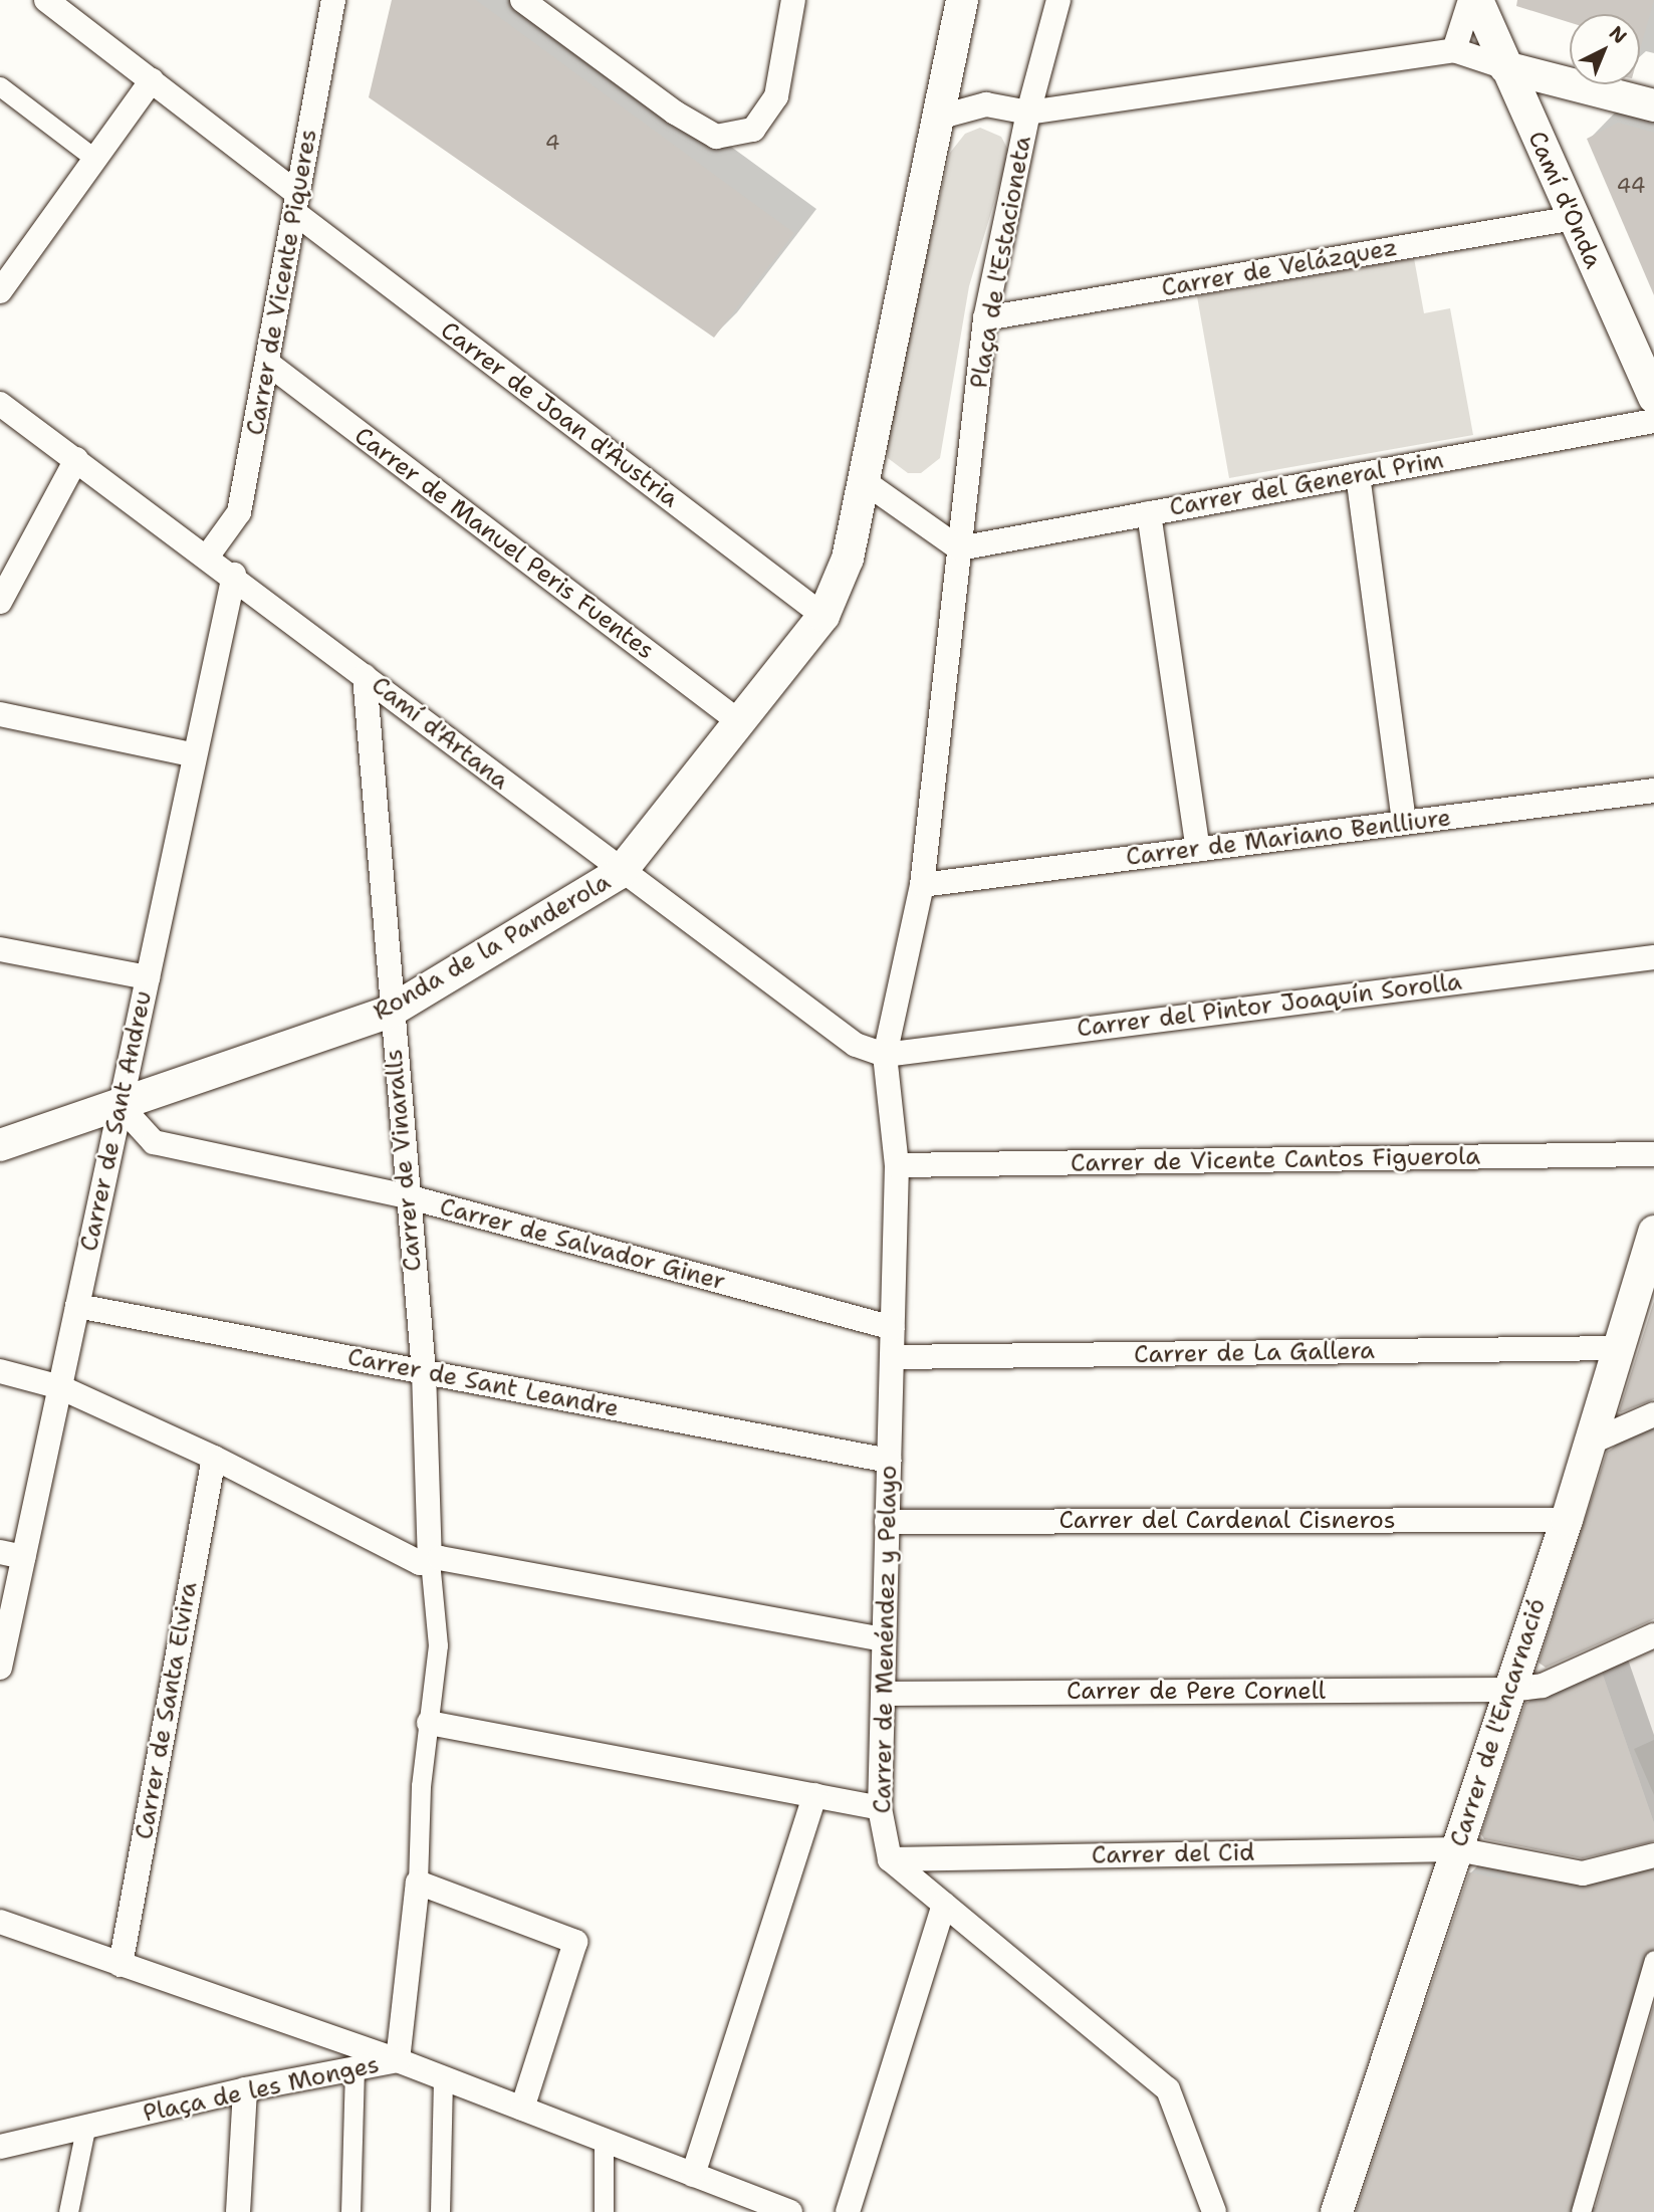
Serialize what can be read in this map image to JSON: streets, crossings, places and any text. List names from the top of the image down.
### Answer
{
  "streets": {
    "street": [
      "Camí d'Onda",
      "Plaça de l'Estacioneta",
      "Carrer de Velázquez",
      "Carrer de Vicente Piqueres",
      "Carrer de Joan d'Àustria",
      "Carrer del General Prim",
      "Carrer de Manuel Peris Fuentes",
      "Camí d'Artana",
      "Carrer de Mariano Benlliure",
      "Ronda de la Panderola",
      "Carrer del Pintor Joaquín Sorolla",
      "Carrer de Sant Andreu",
      "Carrer de Vinaralls",
      "Carrer de Vicente Cantos Figuerola",
      "Carrer de Salvador Giner",
      "Carrer de La Gallera",
      "Carrer de Sant Leandre",
      "Carrer del Cardenal Cisneros",
      "Carrer de Menéndez y Pelayo",
      "Carrer de Pere Cornell",
      "Carrer de Santa Elvira",
      "Carrer de l'Encarnació",
      "Carrer del Cid",
      "Plaça de les Monges"
    ]
  },
  "crossings": [
    ["Camí d'Onda", "Carrer de Velázquez"],
    ["Plaça de l'Estacioneta", "Carrer de Velázquez"],
    ["Plaça de l'Estacioneta", "Carrer del General Prim"],
    ["Plaça de l'Estacioneta", "Carrer de Mariano Benlliure"],
    ["Plaça de l'Estacioneta", "Carrer de Menéndez y Pelayo"],
    ["Carrer de Vicente Piqueres", "Carrer de Joan d'Àustria"],
    ["Carrer de Vicente Piqueres", "Carrer de Manuel Peris Fuentes"],
    ["Carrer de Vicente Piqueres", "Camí d'Artana"],
    ["Carrer de Joan d'Àustria", "Ronda de la Panderola"],
    ["Carrer de Manuel Peris Fuentes", "Ronda de la Panderola"],
    ["Camí d'Artana", "Ronda de la Panderola"],
    ["Camí d'Artana", "Carrer del Pintor Joaquín Sorolla"],
    ["Camí d'Artana", "Carrer de Sant Andreu"],
    ["Camí d'Artana", "Carrer de Vinaralls"],
    ["Camí d'Artana", "Carrer de Menéndez y Pelayo"],
    ["Carrer de Mariano Benlliure", "Carrer de Menéndez y Pelayo"],
    ["Ronda de la Panderola", "Carrer de Sant Andreu"],
    ["Ronda de la Panderola", "Carrer de Vinaralls"],
    ["Ronda de la Panderola", "Carrer de Salvador Giner"],
    ["Carrer del Pintor Joaquín Sorolla", "Carrer de Menéndez y Pelayo"],
    ["Carrer de Sant Andreu", "Carrer de Salvador Giner"],
    ["Carrer de Sant Andreu", "Carrer de Sant Leandre"],
    ["Carrer de Vinaralls", "Carrer de Salvador Giner"],
    ["Carrer de Vinaralls", "Carrer de Sant Leandre"],
    ["Carrer de Vicente Cantos Figuerola", "Carrer de Menéndez y Pelayo"],
    ["Carrer de Salvador Giner", "Carrer de Menéndez y Pelayo"],
    ["Carrer de La Gallera", "Carrer de Menéndez y Pelayo"],
    ["Carrer de La Gallera", "Carrer de l'Encarnació"],
    ["Carrer de Sant Leandre", "Carrer de Menéndez y Pelayo"],
    ["Carrer del Cardenal Cisneros", "Carrer de Menéndez y Pelayo"],
    ["Carrer del Cardenal Cisneros", "Carrer de l'Encarnació"],
    ["Carrer de Menéndez y Pelayo", "Carrer de Pere Cornell"],
    ["Carrer de Menéndez y Pelayo", "Carrer del Cid"],
    ["Carrer de Pere Cornell", "Carrer de l'Encarnació"],
    ["Carrer de Santa Elvira", "Plaça de les Monges"],
    ["Carrer de l'Encarnació", "Carrer del Cid"]
  ],
  "house_numbers": ["4", "44"],
  "north": "top right"
}
